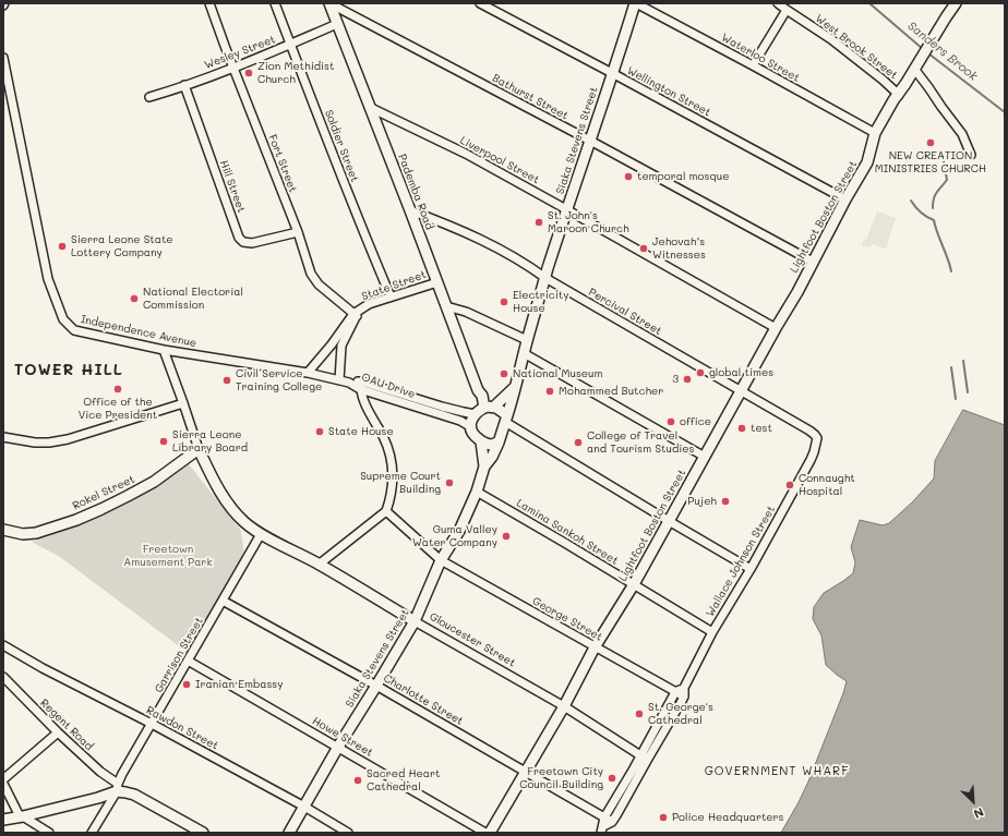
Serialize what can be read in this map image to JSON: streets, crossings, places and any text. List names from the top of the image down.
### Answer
{
  "streets": {
    "main road": [
      "Siaka Stevens Street",
      "Pademba Road",
      "Lightfoot Boston Street",
      "Rokel Street",
      "Gloucester Street"
    ],
    "street": [
      "West Brook Street",
      "Wesley Street",
      "Waterloo Street",
      "Wellington Street",
      "Bathurst Street",
      "Soldier Street",
      "Liverpool Street",
      "Fort Street",
      "Hill Street",
      "State Street",
      "Percival Street",
      "Independence Avenue",
      "OAU Drive",
      "Lamina Sankoh Street",
      "Wallace Johnson Street",
      "George Street",
      "Garrison Street",
      "Charlotte Street",
      "Regent Road",
      "Rawdon Street",
      "Howe Street"
    ]
  },
  "crossings": [
    ["West Brook Street", "Lightfoot Boston Street"],
    ["Wesley Street", "Soldier Street"],
    ["Wesley Street", "Fort Street"],
    ["Wesley Street", "Hill Street"],
    ["Wesley Street", "Pademba Road"],
    ["Waterloo Street", "Siaka Stevens Street"],
    ["Waterloo Street", "Lightfoot Boston Street"],
    ["Wellington Street", "Siaka Stevens Street"],
    ["Wellington Street", "Lightfoot Boston Street"],
    ["Bathurst Street", "Siaka Stevens Street"],
    ["Bathurst Street", "Pademba Road"],
    ["Bathurst Street", "Lightfoot Boston Street"],
    ["Siaka Stevens Street", "Liverpool Street"],
    ["Siaka Stevens Street", "Pademba Road"],
    ["Siaka Stevens Street", "Percival Street"],
    ["Siaka Stevens Street", "OAU Drive"],
    ["Siaka Stevens Street", "Lamina Sankoh Street"],
    ["Siaka Stevens Street", "George Street"],
    ["Siaka Stevens Street", "Gloucester Street"],
    ["Siaka Stevens Street", "Charlotte Street"],
    ["Siaka Stevens Street", "Rawdon Street"],
    ["Siaka Stevens Street", "Howe Street"],
    ["Soldier Street", "State Street"],
    ["Liverpool Street", "Pademba Road"],
    ["Liverpool Street", "Lightfoot Boston Street"],
    ["Fort Street", "Hill Street"],
    ["Fort Street", "State Street"],
    ["Pademba Road", "State Street"],
    ["Pademba Road", "Percival Street"],
    ["Pademba Road", "OAU Drive"],
    ["Lightfoot Boston Street", "Percival Street"],
    ["Lightfoot Boston Street", "Lamina Sankoh Street"],
    ["Lightfoot Boston Street", "George Street"],
    ["Lightfoot Boston Street", "Gloucester Street"],
    ["Lightfoot Boston Street", "Charlotte Street"],
    ["State Street", "Independence Avenue"],
    ["Percival Street", "Wallace Johnson Street"],
    ["Independence Avenue", "OAU Drive"],
    ["Rokel Street", "Gloucester Street"],
    ["Lamina Sankoh Street", "Wallace Johnson Street"],
    ["Wallace Johnson Street", "George Street"],
    ["Gloucester Street", "Garrison Street"],
    ["Garrison Street", "Charlotte Street"],
    ["Garrison Street", "Regent Road"],
    ["Garrison Street", "Rawdon Street"],
    ["Garrison Street", "Howe Street"]
  ],
  "districts": ["TOWER HILL", "GOVERNMENT WHARF"],
  "water": ["Sanders Brook"],
  "parks": ["Freetown Amusement Park"],
  "places": [
    "Zion Methidist Church",
    "NEW CREATION MINISTRIES CHURCH",
    "temporal mosque",
    "St. John's Maroon Church",
    "Sierra Leone State Lottery Company",
    "Jehovah’s Witnesses",
    "National Electorial Commission",
    "Electricity House",
    "global times",
    "National Museum",
    "3",
    "Civil Service Training College",
    "Office of the Vice President",
    "Mohammed Butcher",
    "office",
    "test",
    "State House",
    "Sierra Leone Library Board",
    "College of Travel and Tourism Studies",
    "Supreme Court Building",
    "Connaught Hospital",
    "Pujeh",
    "Guma Valley Water Company",
    "Iranian Embassy",
    "St. George's Cathedral",
    "Freetown City Council Building",
    "Sacred Heart Cathedral",
    "Police Headquarters"
  ],
  "north": "bottom right"
}
